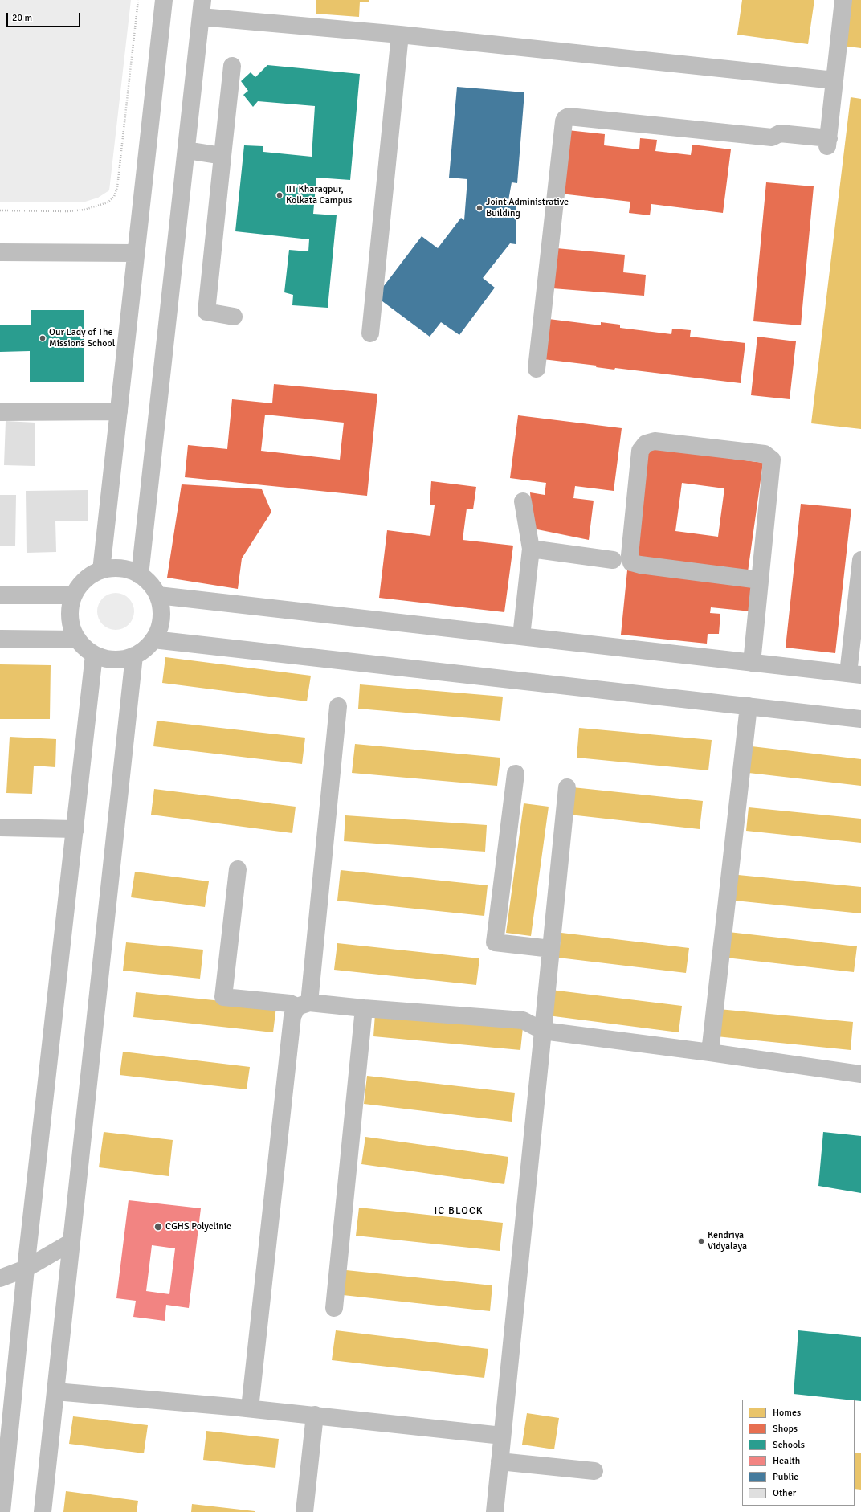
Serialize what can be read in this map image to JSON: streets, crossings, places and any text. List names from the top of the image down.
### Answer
{
  "districts": ["IC BLOCK"],
  "places": [
    "IIT Kharagpur, Kolkata Campus",
    "Joint Administrative Building",
    "Our Lady of The Missions School",
    "CGHS Polyclinic",
    "Kendriya Vidyalaya"
  ],
  "legend": [
    "Homes",
    "Shops",
    "Schools",
    "Health",
    "Public",
    "Other"
  ],
  "scale_bar": "20 m"
}
